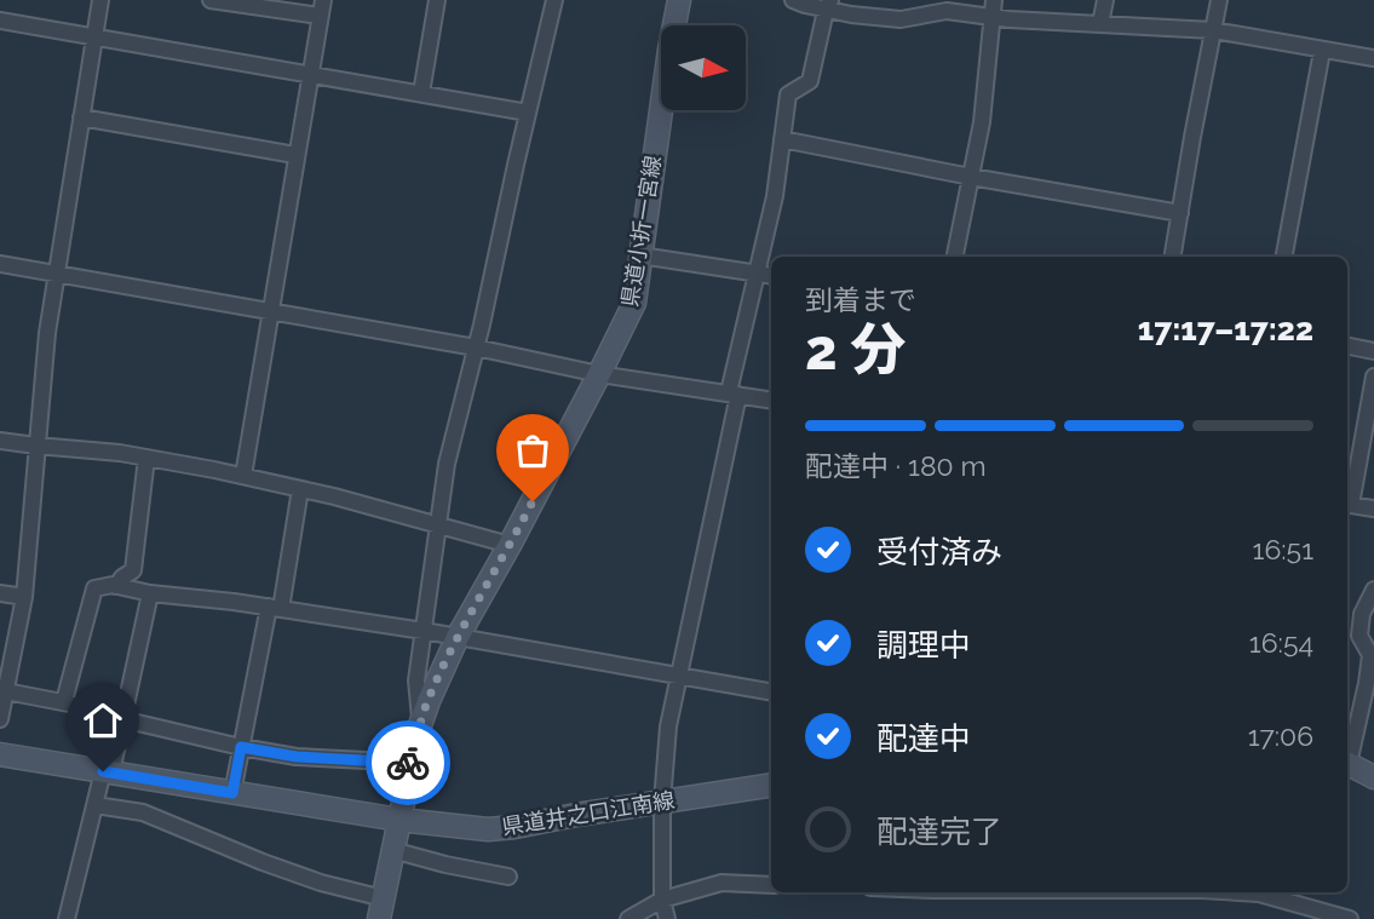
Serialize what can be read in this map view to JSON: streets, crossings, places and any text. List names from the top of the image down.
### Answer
{
  "streets": {
    "main road": ["県道小折一宮線", "県道井之口江南線"]
  },
  "crossings": [
    ["県道小折一宮線", "県道井之口江南線"]
  ],
  "north": "right",
  "page": {
    "heading": ["2 分", "到着まで", "17:17–17:22"],
    "bar": "配達中 · 180 m",
    "list": [
      ["受付済み", "16:51"],
      ["調理中", "16:54"],
      ["配達中", "17:06"],
      "配達完了"
    ]
  }
}
